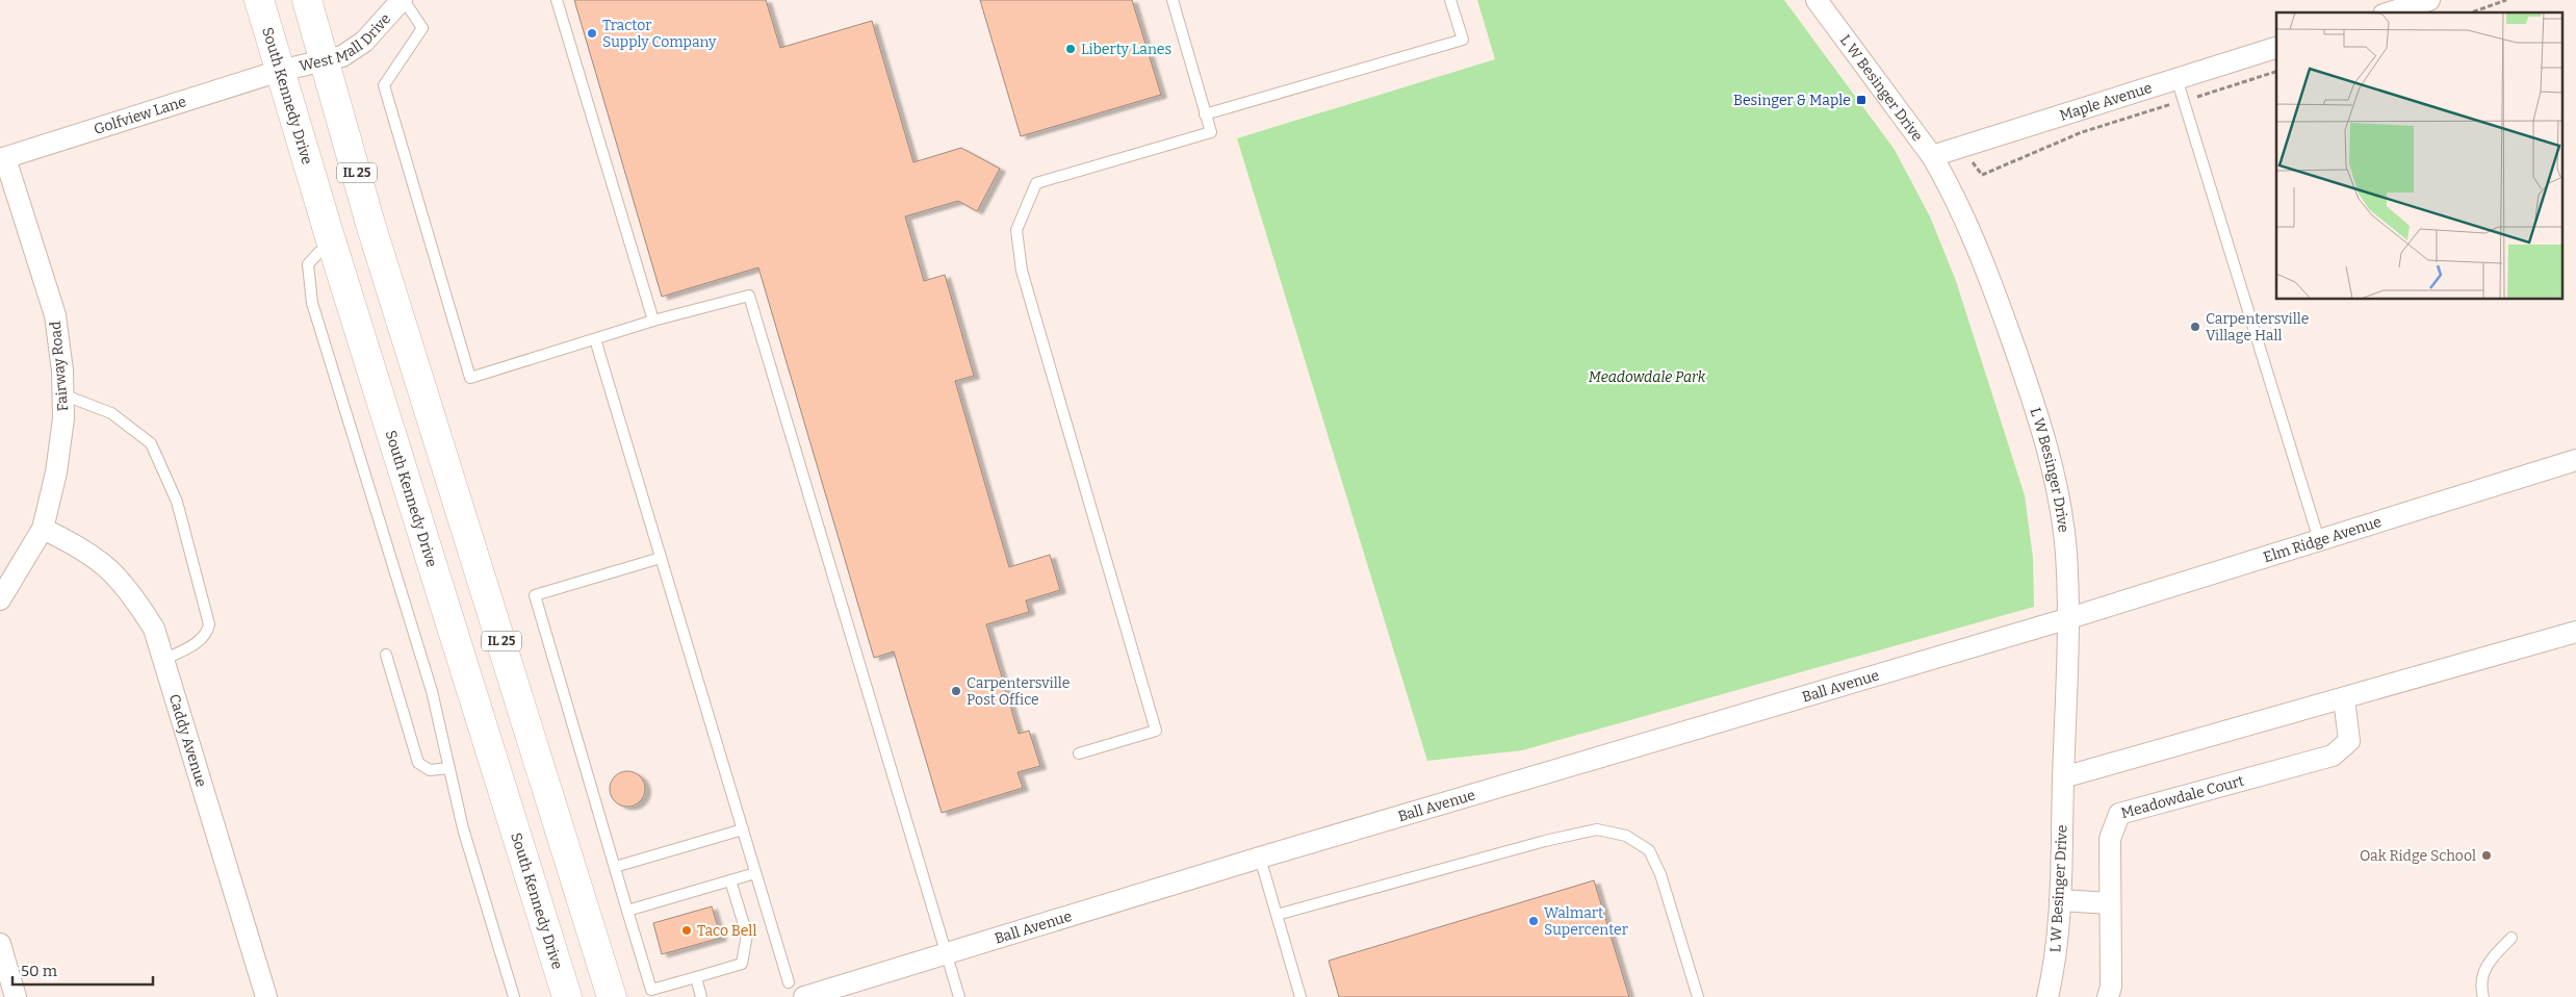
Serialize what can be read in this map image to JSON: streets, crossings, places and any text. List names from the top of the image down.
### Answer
{
  "streets": {
    "main road": ["South Kennedy Drive", "IL 25"],
    "street": [
      "West Mall Drive",
      "L W Besinger Drive",
      "Maple Avenue",
      "Golfview Lane",
      "Fairway Road",
      "Elm Ridge Avenue",
      "Ball Avenue",
      "Caddy Avenue",
      "Meadowdale Court"
    ]
  },
  "crossings": [
    ["West Mall Drive", "South Kennedy Drive"],
    ["West Mall Drive", "Golfview Lane"],
    ["West Mall Drive", "IL 25"],
    ["L W Besinger Drive", "Maple Avenue"],
    ["L W Besinger Drive", "Elm Ridge Avenue"],
    ["L W Besinger Drive", "Ball Avenue"],
    ["South Kennedy Drive", "Golfview Lane"],
    ["Golfview Lane", "Fairway Road"],
    ["Fairway Road", "Caddy Avenue"],
    ["Elm Ridge Avenue", "Ball Avenue"]
  ],
  "parks": ["Meadowdale Park"],
  "places": {
    "other": [
      "Tractor Supply Company",
      "Liberty Lanes",
      "Carpentersville Village Hall",
      "Carpentersville Post Office",
      "Oak Ridge School",
      "Walmart Supercenter",
      "Taco Bell"
    ],
    "transit": ["Besinger & Maple"]
  },
  "scale_bar": "50 m"
}
